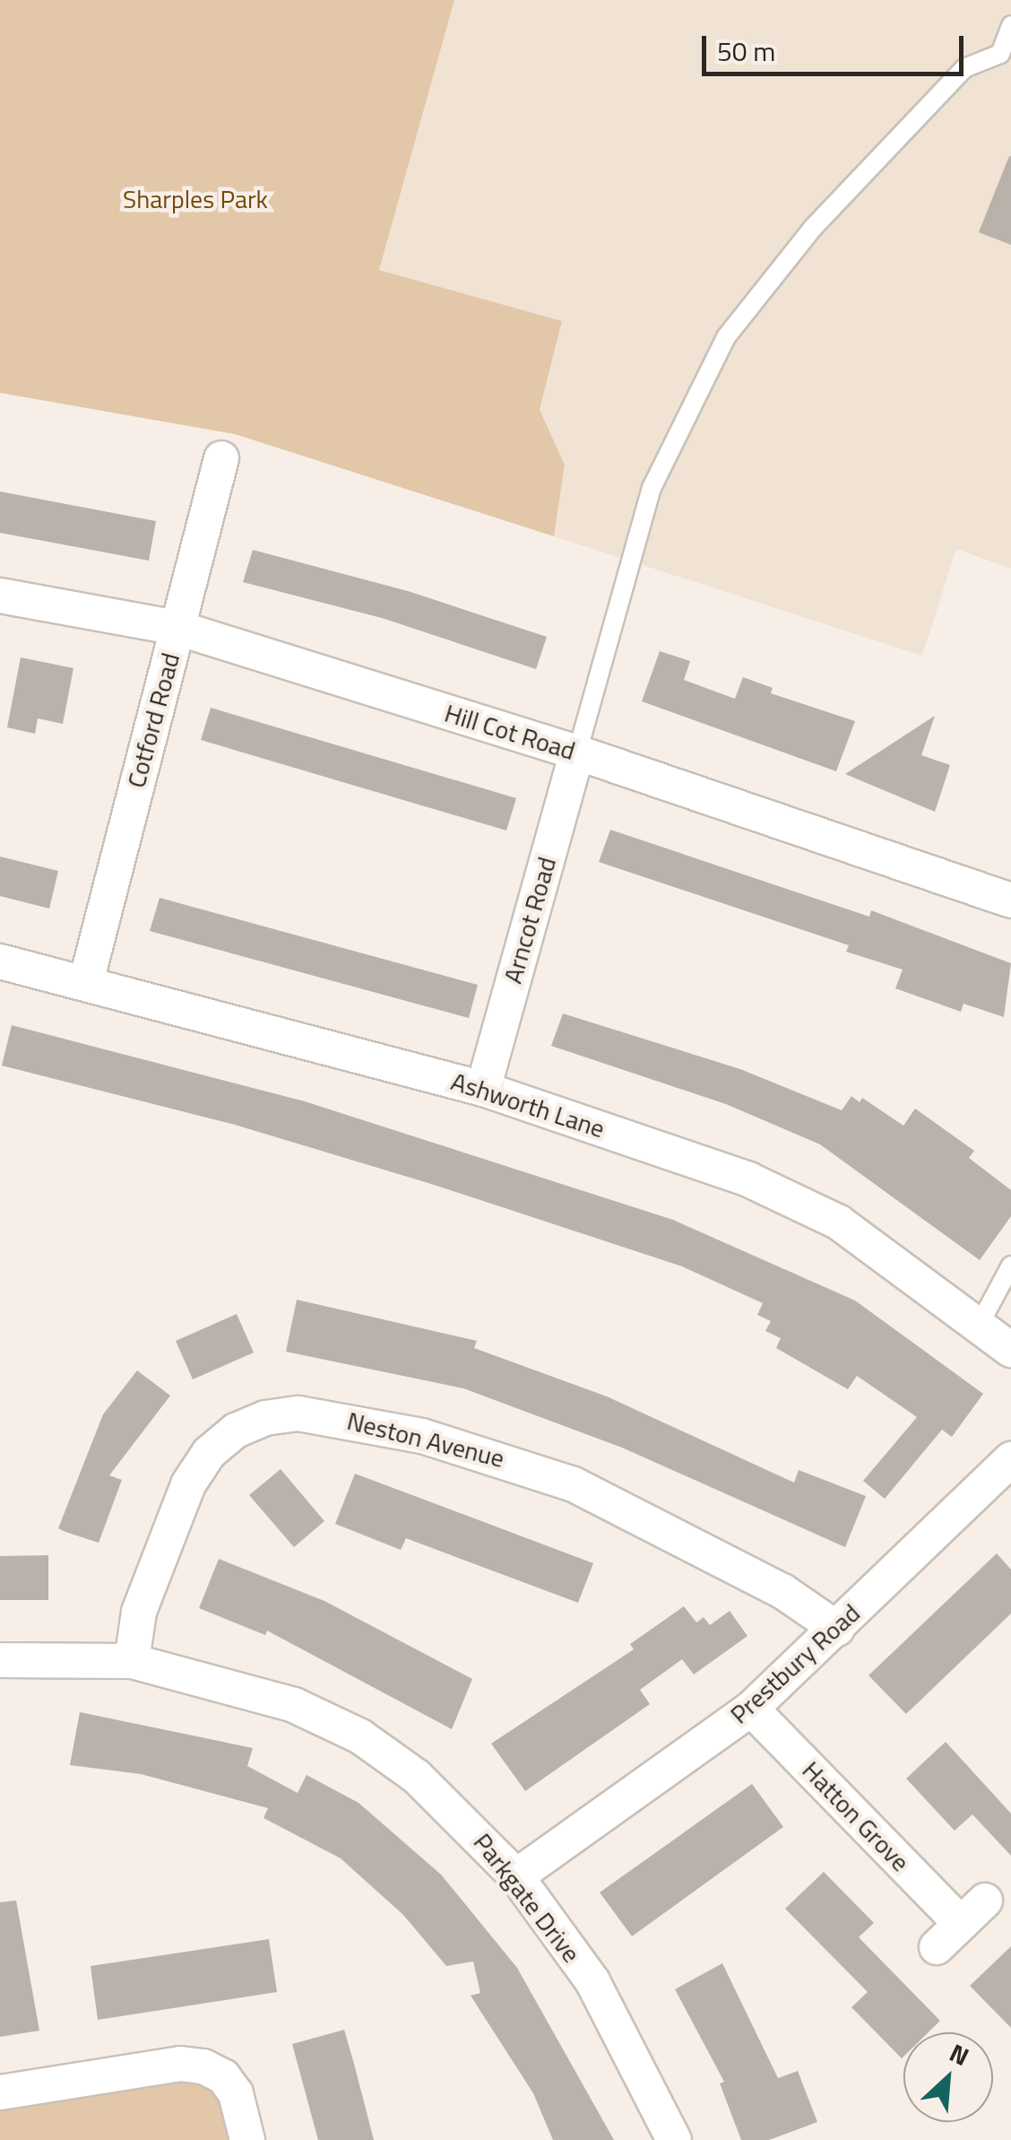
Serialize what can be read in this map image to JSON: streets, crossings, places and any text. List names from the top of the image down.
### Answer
{
  "streets": {
    "street": [
      "Cotford Road",
      "Hill Cot Road",
      "Arncot Road",
      "Ashworth Lane",
      "Neston Avenue",
      "Prestbury Road",
      "Hatton Grove",
      "Parkgate Drive"
    ]
  },
  "crossings": [
    ["Cotford Road", "Hill Cot Road"],
    ["Cotford Road", "Ashworth Lane"],
    ["Hill Cot Road", "Arncot Road"],
    ["Arncot Road", "Ashworth Lane"],
    ["Neston Avenue", "Prestbury Road"],
    ["Neston Avenue", "Parkgate Drive"],
    ["Prestbury Road", "Hatton Grove"],
    ["Prestbury Road", "Parkgate Drive"]
  ],
  "parks": ["Sharples Park"],
  "scale_bar": "50 m",
  "north": "top right"
}
